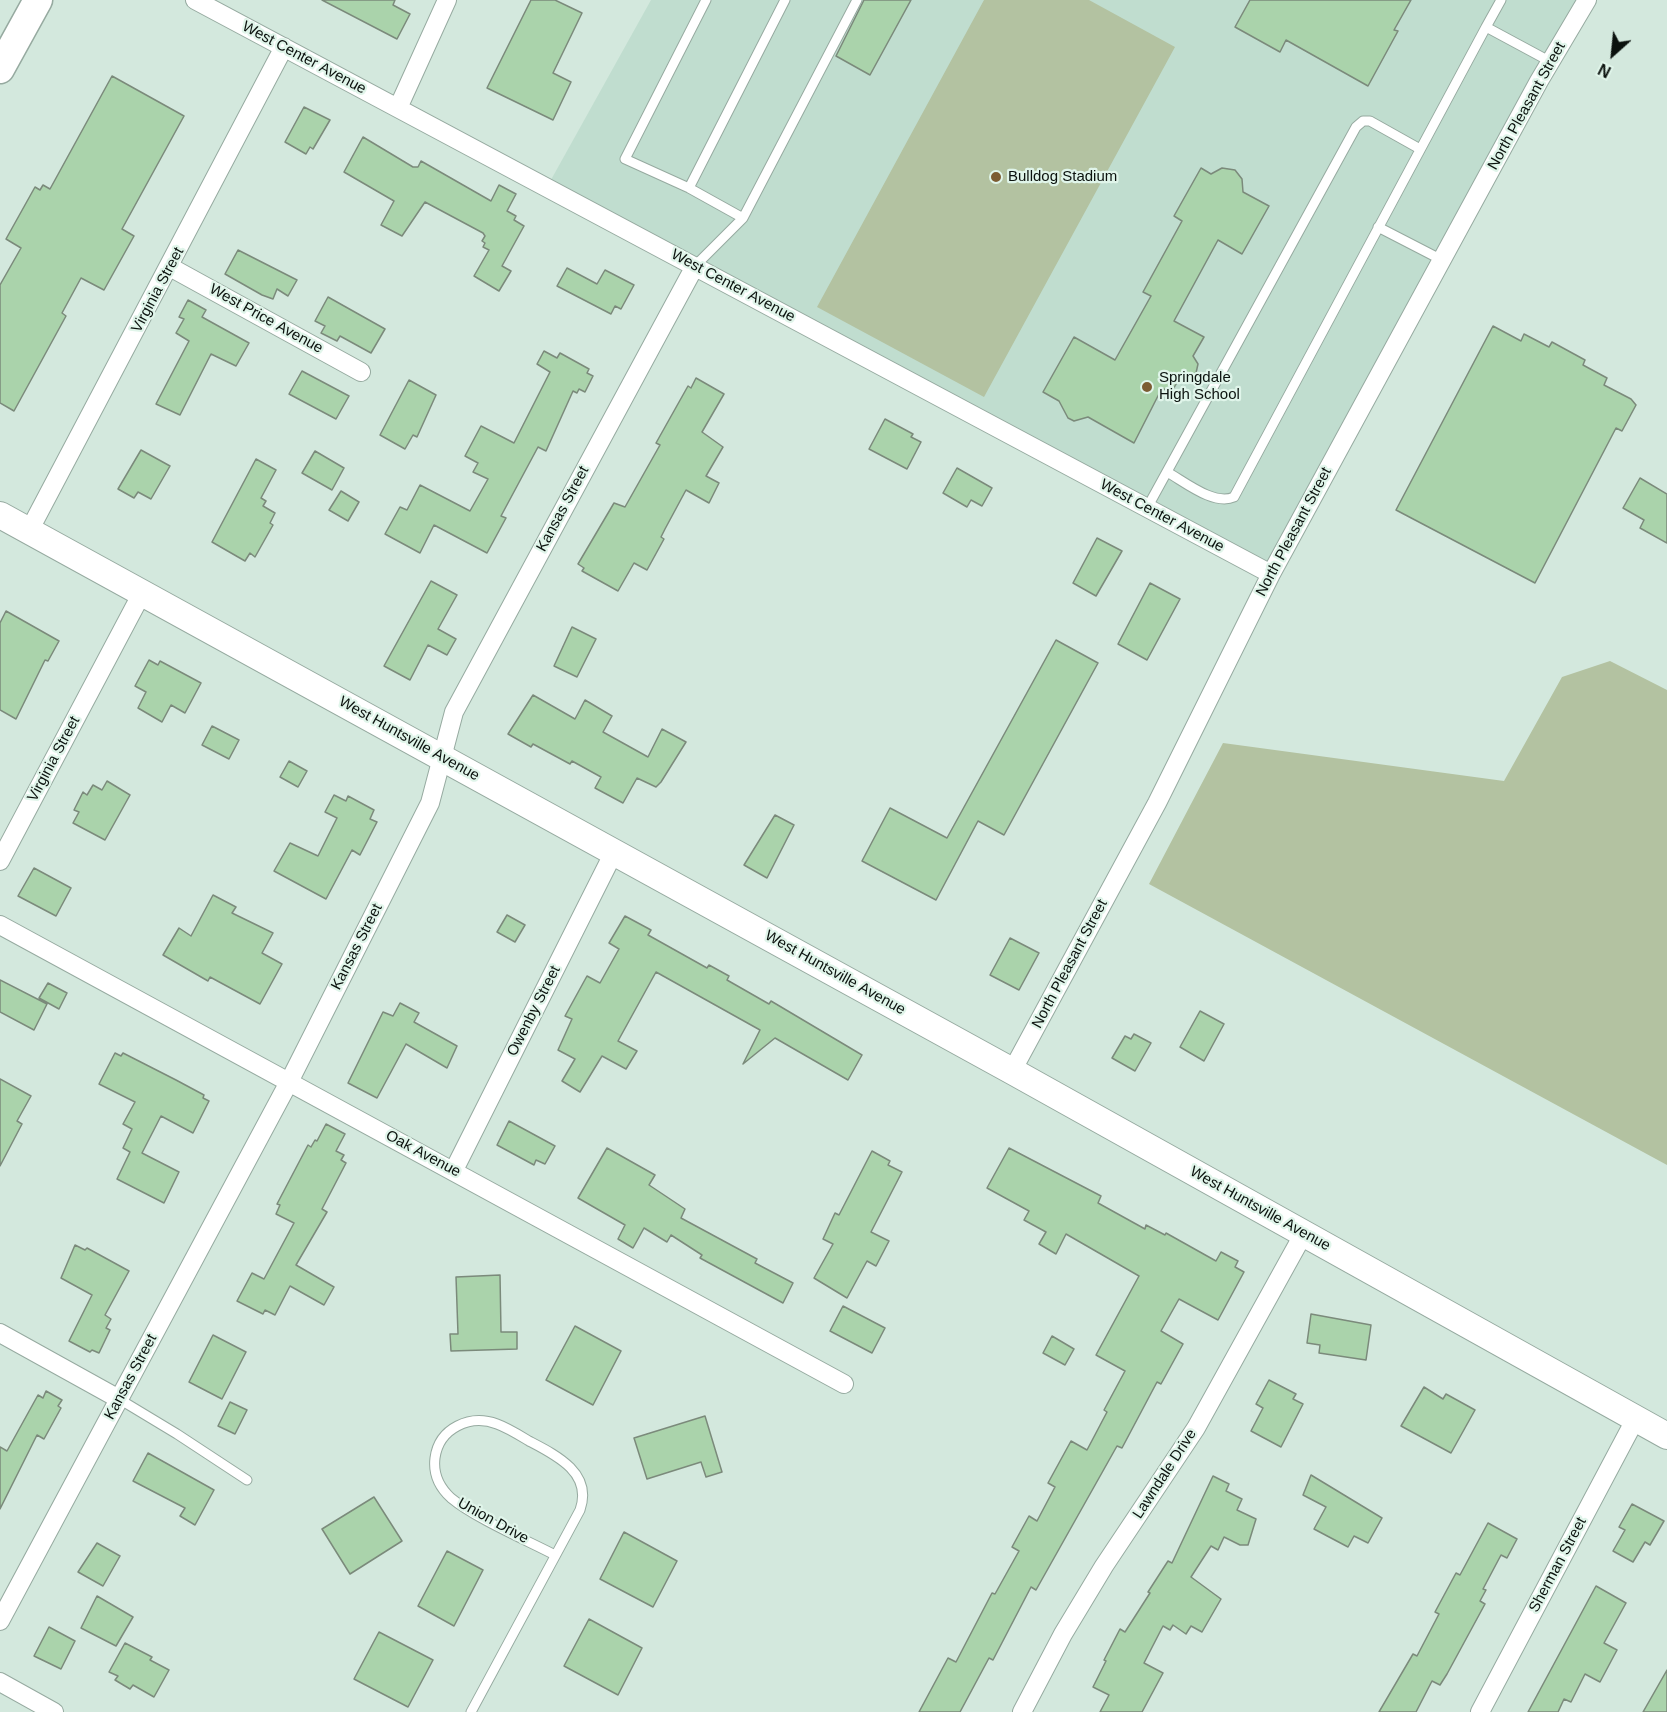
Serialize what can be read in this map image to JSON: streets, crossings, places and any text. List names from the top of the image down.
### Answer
{
  "streets": {
    "main road": ["West Huntsville Avenue"],
    "street": [
      "West Center Avenue",
      "North Pleasant Street",
      "Virginia Street",
      "West Price Avenue",
      "Kansas Street",
      "Owenby Street",
      "Oak Avenue",
      "Lawndale Drive",
      "Sherman Street"
    ],
    "lane": ["Union Drive"]
  },
  "crossings": [
    ["West Center Avenue", "North Pleasant Street"],
    ["West Center Avenue", "Virginia Street"],
    ["West Center Avenue", "Kansas Street"],
    ["North Pleasant Street", "West Huntsville Avenue"],
    ["Virginia Street", "West Price Avenue"],
    ["Virginia Street", "West Huntsville Avenue"],
    ["Kansas Street", "West Huntsville Avenue"],
    ["Kansas Street", "Oak Avenue"],
    ["West Huntsville Avenue", "Owenby Street"],
    ["West Huntsville Avenue", "Lawndale Drive"],
    ["West Huntsville Avenue", "Sherman Street"],
    ["Owenby Street", "Oak Avenue"]
  ],
  "places": ["Bulldog Stadium", "Springdale High School"],
  "north": "bottom left"
}
